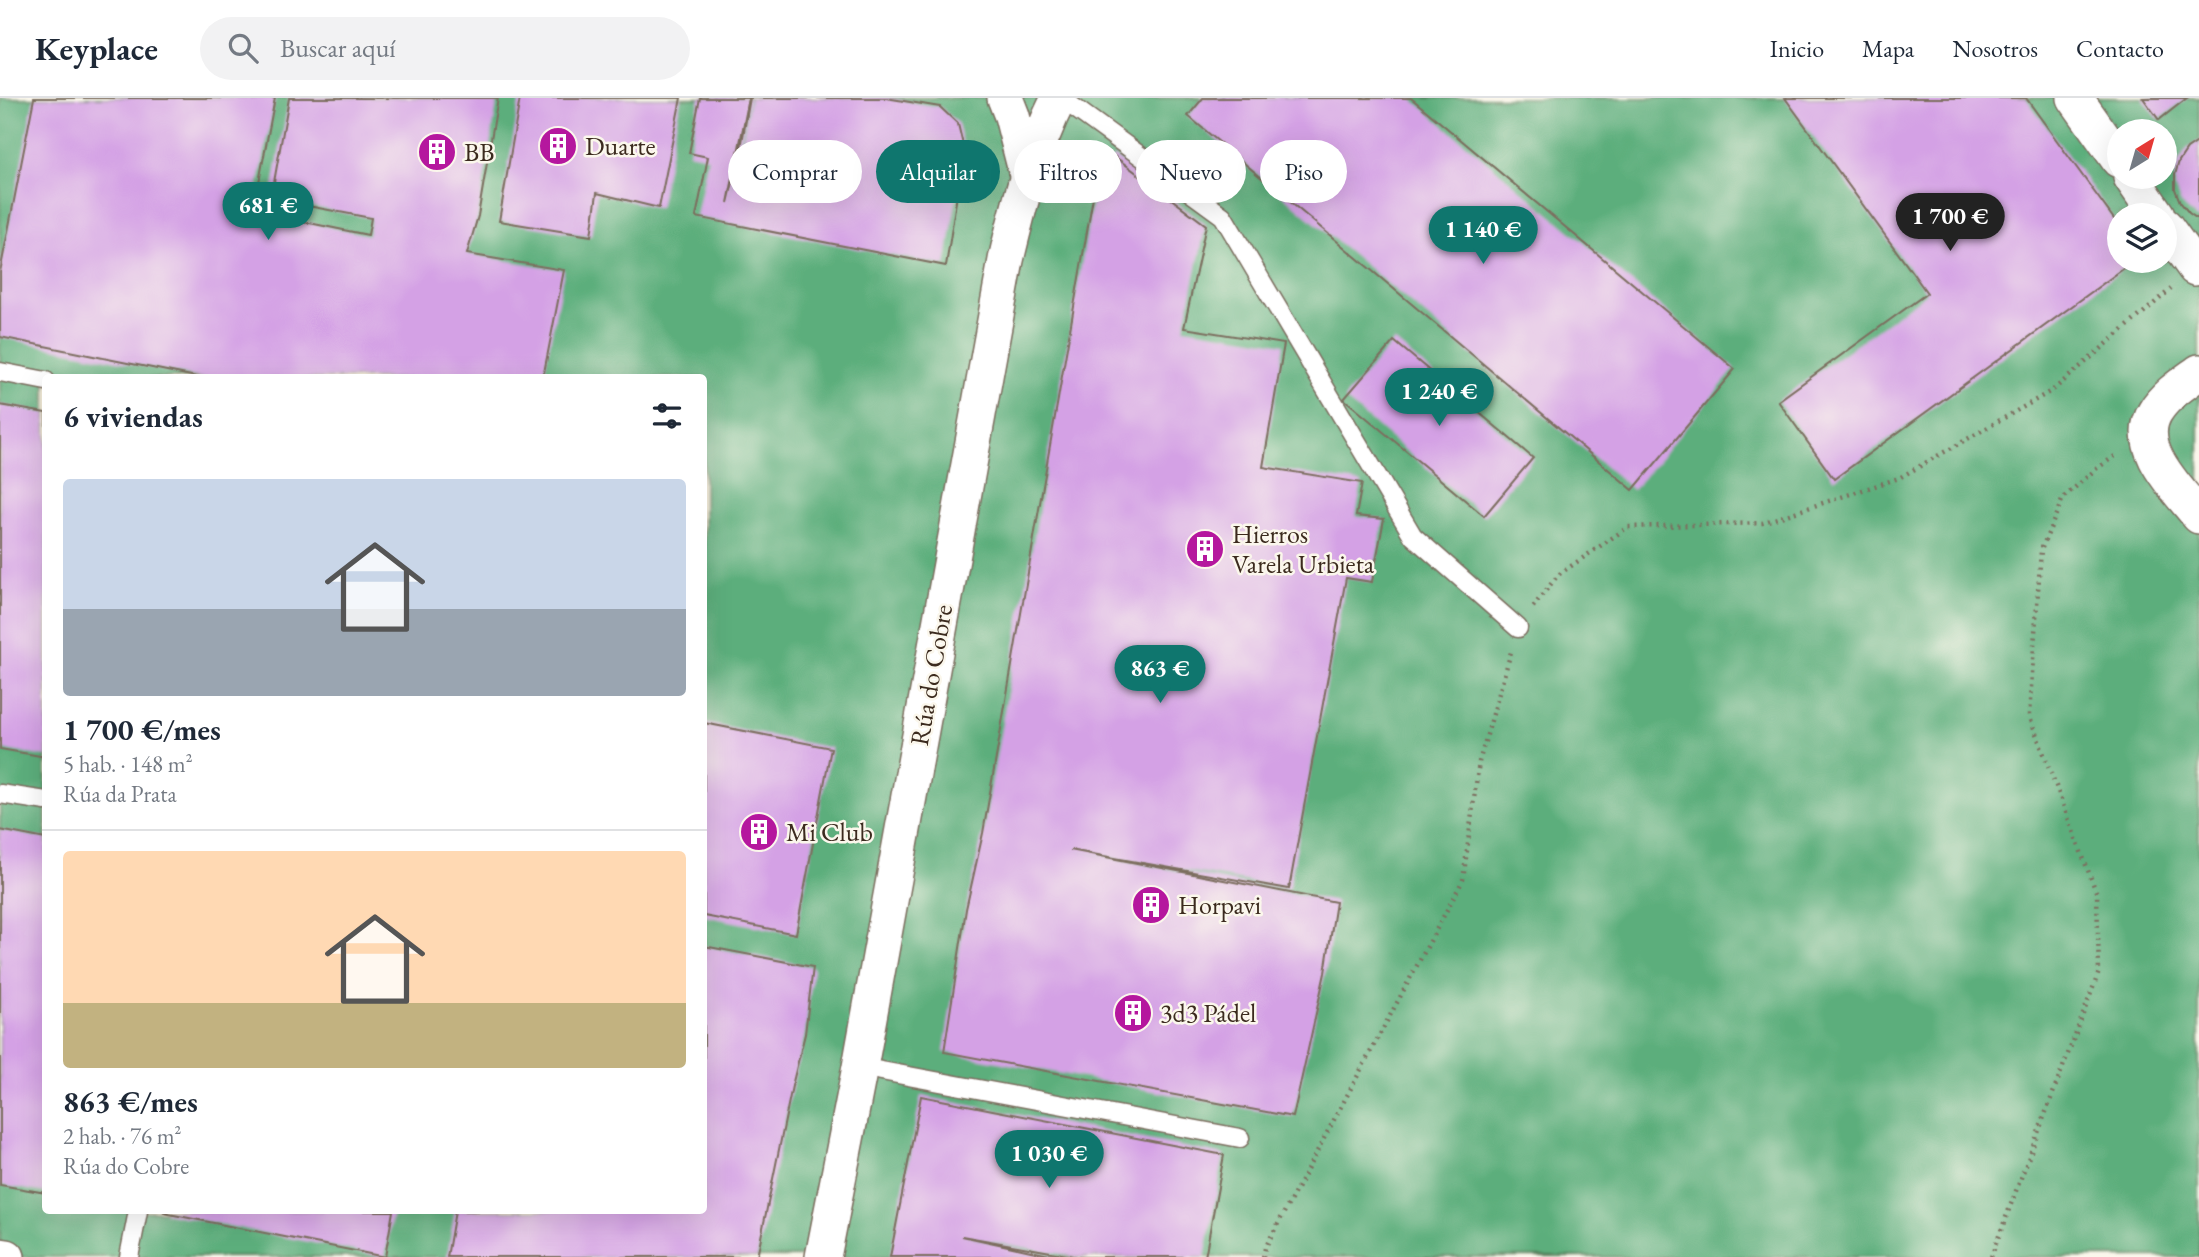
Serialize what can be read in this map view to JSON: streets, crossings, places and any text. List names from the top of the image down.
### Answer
{
  "streets": {
    "street": ["Rúa do Cobre"]
  },
  "places": {
    "building": [
      "Duarte",
      "BB",
      "Hierros Varela Urbieta",
      "Mi Club",
      "Horpavi",
      "3d3 Pádel"
    ]
  },
  "north": "top right",
  "page": {
    "header": "Keyplace",
    "search": "Buscar aquí",
    "nav": [
      "Inicio",
      "Mapa",
      "Nosotros",
      "Contacto"
    ],
    "chip": [
      "Comprar",
      "Alquilar",
      "Filtros",
      "Nuevo",
      "Piso"
    ],
    "price": [
      "681 €",
      "1 700 €",
      "1 140 €",
      "1 240 €",
      "863 €",
      "1 030 €"
    ],
    "heading": "6 viviendas",
    "list": [
      {
        "name": "1 700 €/mes",
        "note": "5 hab. · 148 m² · Rúa da Prata"
      },
      {
        "name": "863 €/mes",
        "note": "2 hab. · 76 m² · Rúa do Cobre"
      }
    ]
  }
}
